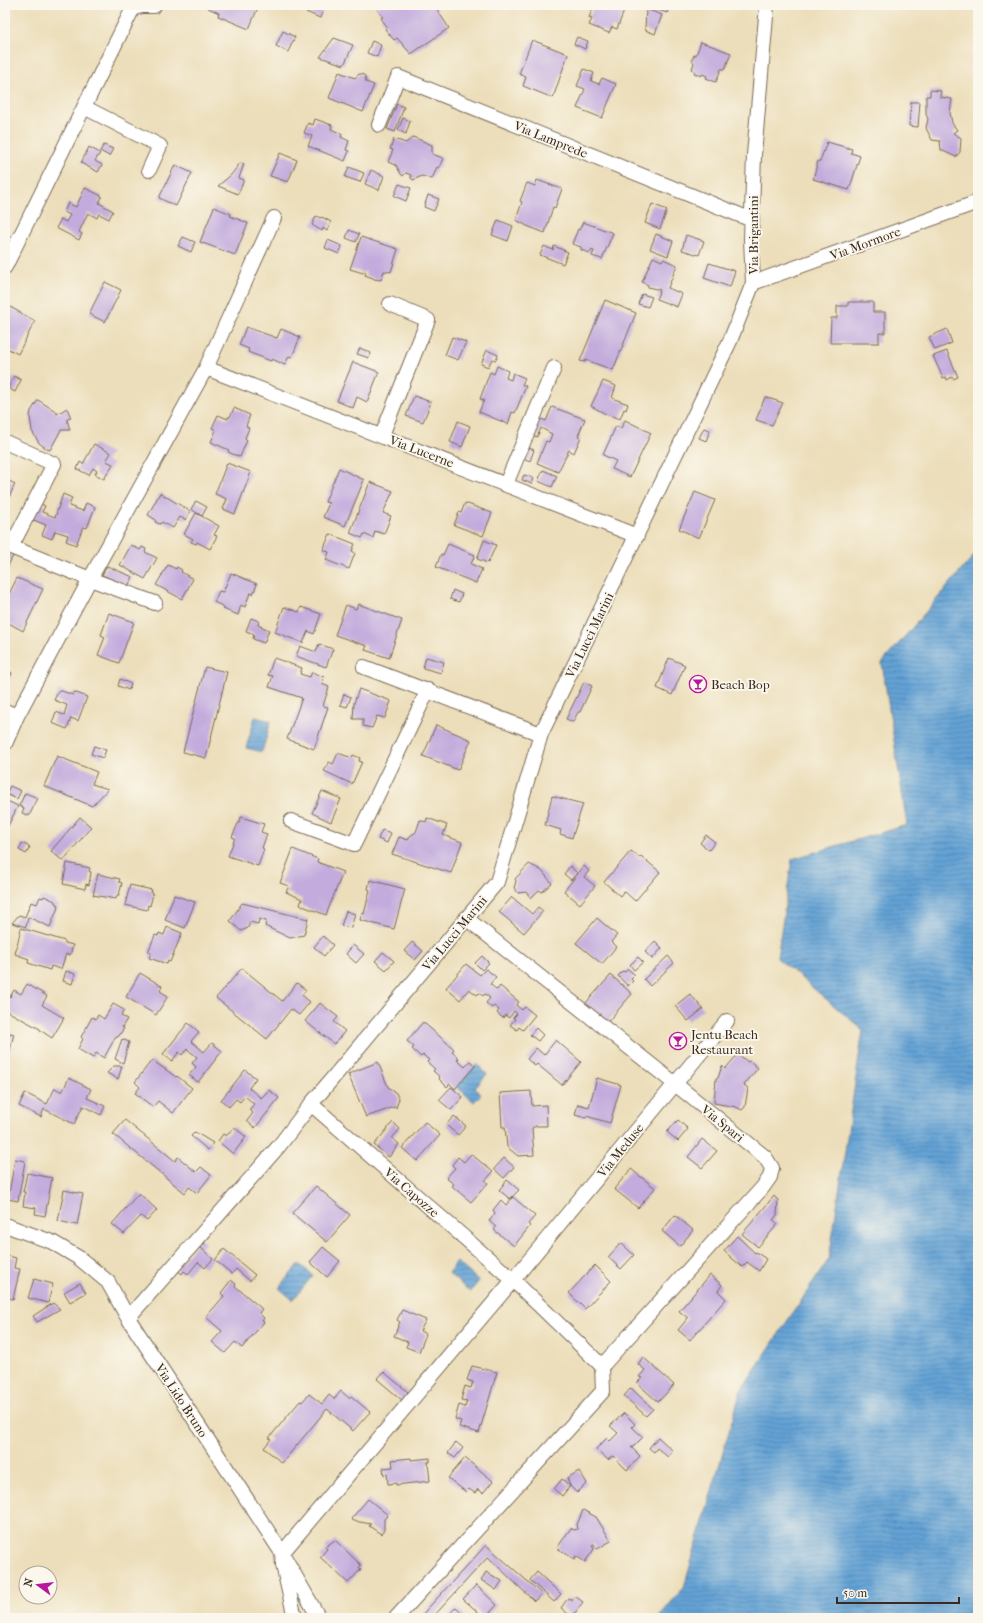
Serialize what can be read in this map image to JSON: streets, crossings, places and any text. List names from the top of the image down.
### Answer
{
  "streets": {
    "street": [
      "Via Lamprede",
      "Via Brigantini",
      "Via Mormore",
      "Via Lucerne",
      "Via Lucci Marini",
      "Via Spari",
      "Via Meduse",
      "Via Capozze",
      "Via Lido Bruno"
    ]
  },
  "crossings": [
    ["Via Lamprede", "Via Brigantini"],
    ["Via Brigantini", "Via Mormore"],
    ["Via Brigantini", "Via Lucerne"],
    ["Via Brigantini", "Via Lucci Marini"],
    ["Via Lucerne", "Via Lucci Marini"],
    ["Via Lucci Marini", "Via Spari"],
    ["Via Lucci Marini", "Via Capozze"],
    ["Via Lucci Marini", "Via Lido Bruno"],
    ["Via Spari", "Via Meduse"],
    ["Via Spari", "Via Capozze"],
    ["Via Meduse", "Via Capozze"],
    ["Via Meduse", "Via Lido Bruno"]
  ],
  "places": {
    "bar": ["Beach Bop", "Jentu Beach Restaurant"]
  },
  "scale_bar": "50 m",
  "north": "left"
}
